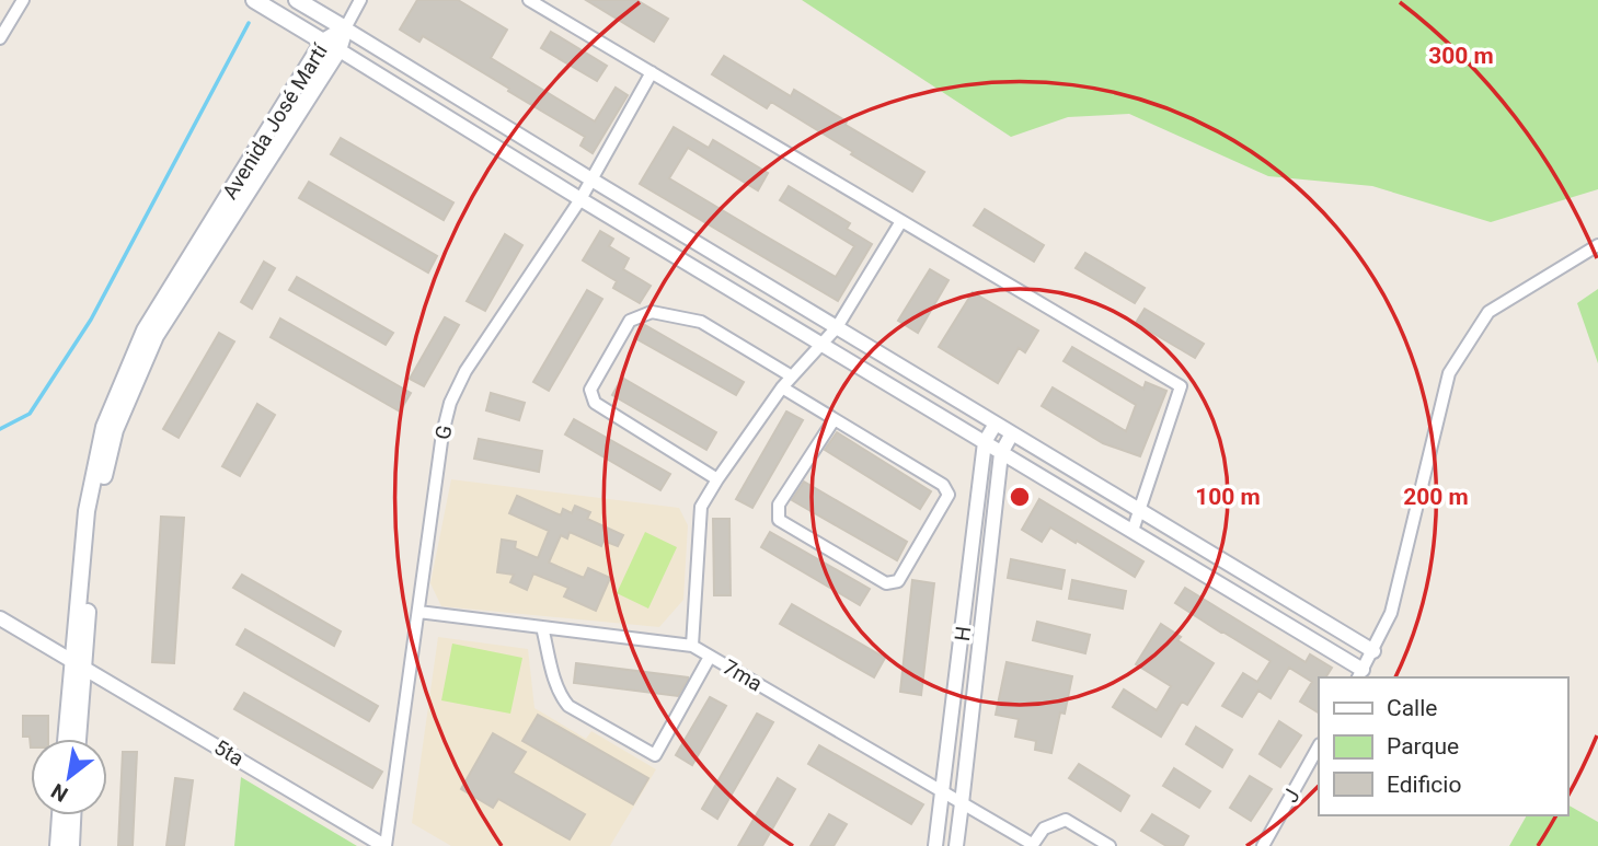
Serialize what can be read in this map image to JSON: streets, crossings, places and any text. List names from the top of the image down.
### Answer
{
  "streets": {
    "main road": ["Avenida José Martí"],
    "street": [
      "G",
      "H",
      "7ma",
      "5ta",
      "J"
    ]
  },
  "crossings": [
    ["Avenida José Martí", "5ta"],
    ["G", "7ma"],
    ["G", "5ta"],
    ["H", "7ma"]
  ],
  "legend": ["Calle", "Parque", "Edificio"],
  "north": "bottom left",
  "rings": ["300 m", "100 m", "200 m"]
}
